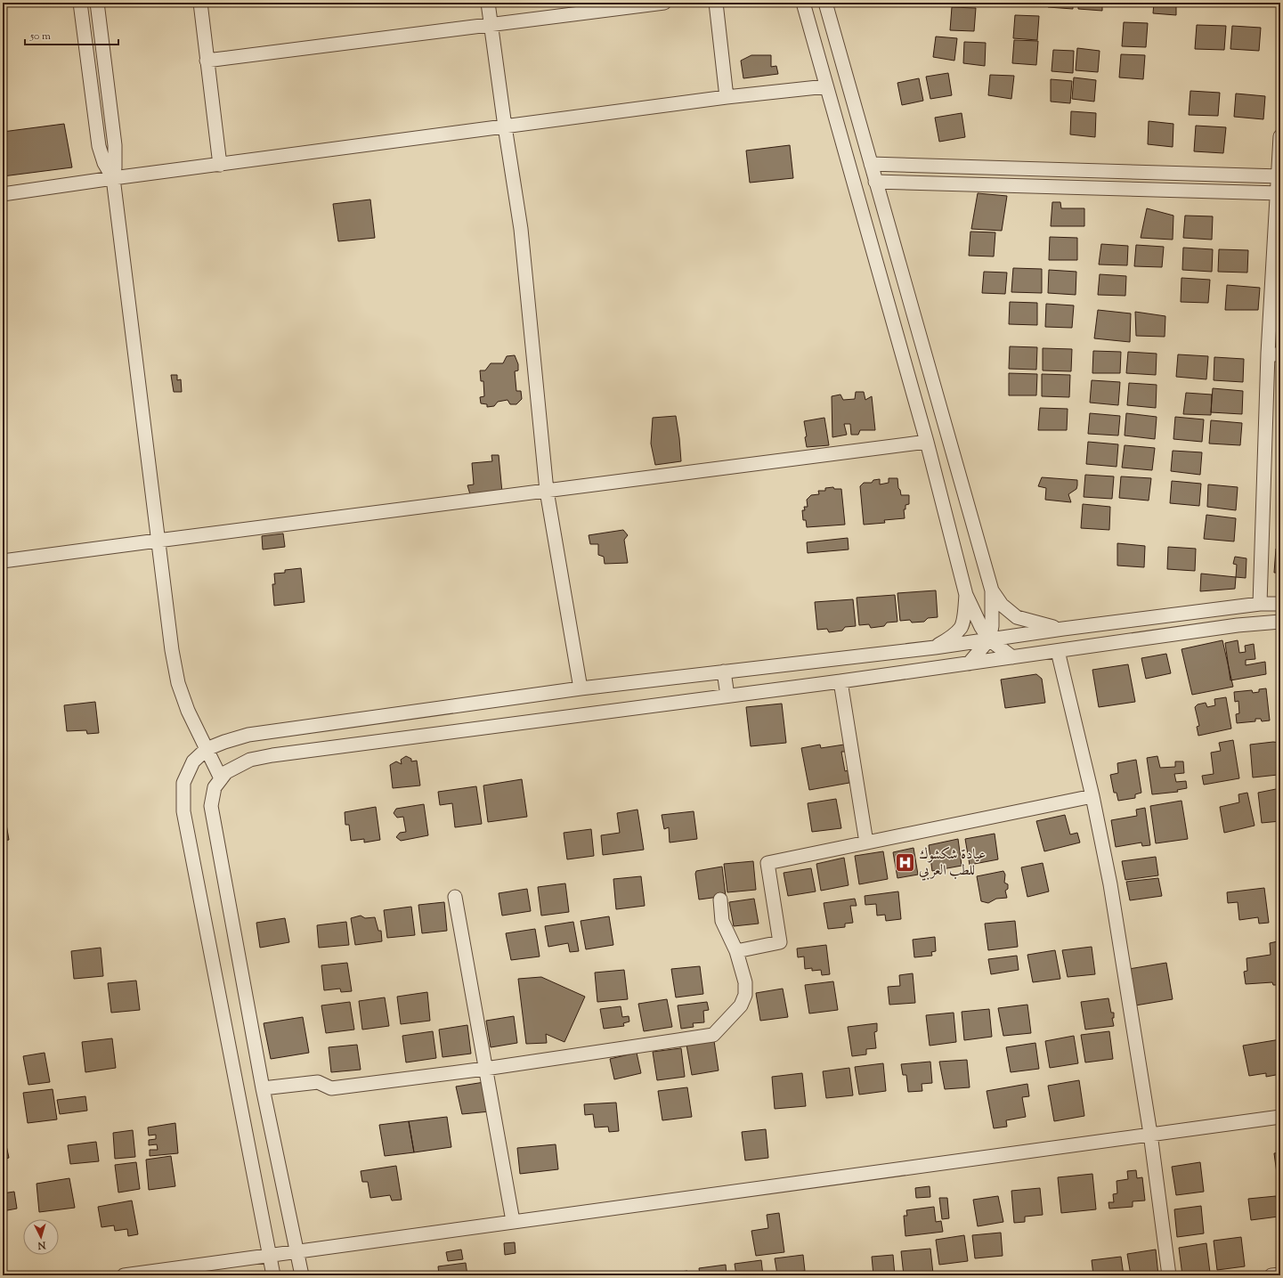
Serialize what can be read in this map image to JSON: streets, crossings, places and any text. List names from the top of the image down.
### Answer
{
  "places": {
    "hospital": ["عيادة شكشوك للطب العربي"]
  },
  "scale_bar": "50 m",
  "north": "bottom"
}
